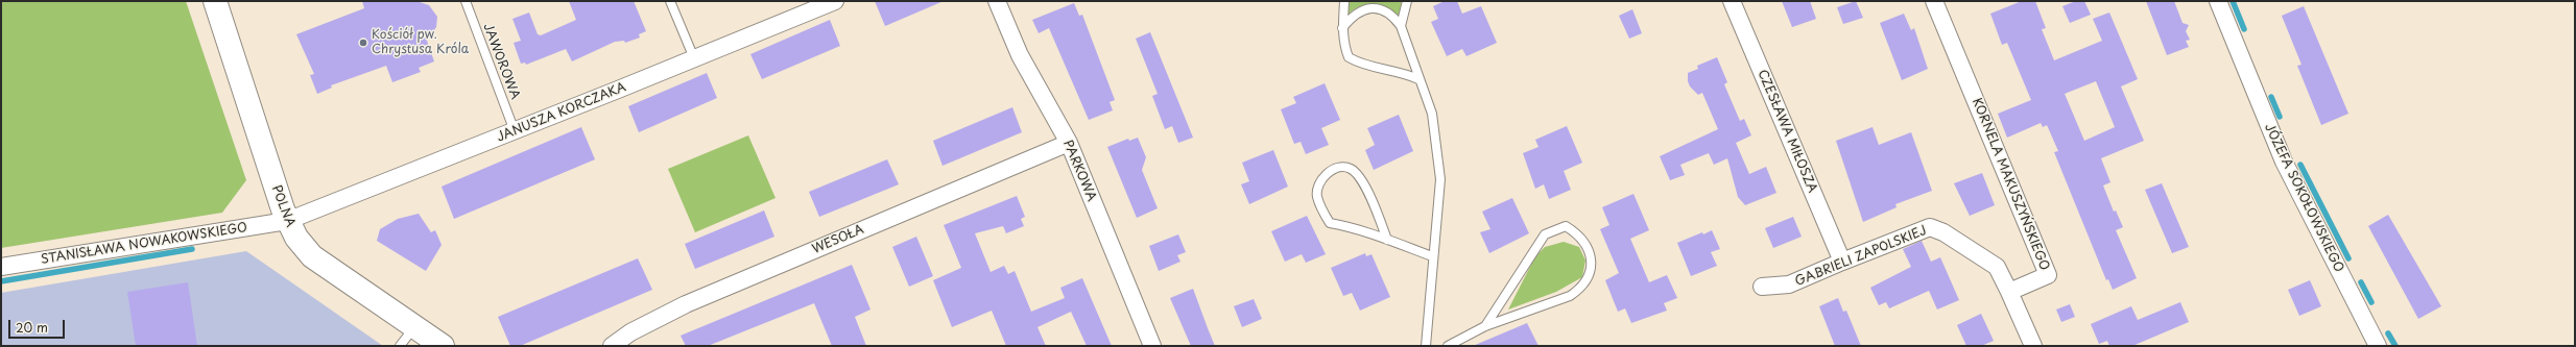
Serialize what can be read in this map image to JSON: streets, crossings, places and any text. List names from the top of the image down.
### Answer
{
  "streets": {
    "street": [
      "JANUSZA KORCZAKA",
      "CZESŁAWA MIŁOSZA",
      "PARKOWA",
      "KORNELA MAKUSZYŃSKIEGO",
      "JÓZEFA SOKOŁOWSKIEGO",
      "POLNA",
      "WESOŁA",
      "STANISŁAWA NOWAKOWSKIEGO",
      "GABRIELI ZAPOLSKIEJ"
    ],
    "lane": ["JAWOROWA"]
  },
  "crossings": [
    ["JAWOROWA", "JANUSZA KORCZAKA"],
    ["JANUSZA KORCZAKA", "POLNA"],
    ["JANUSZA KORCZAKA", "STANISŁAWA NOWAKOWSKIEGO"],
    ["CZESŁAWA MIŁOSZA", "GABRIELI ZAPOLSKIEJ"],
    ["PARKOWA", "WESOŁA"],
    ["KORNELA MAKUSZYŃSKIEGO", "GABRIELI ZAPOLSKIEJ"],
    ["POLNA", "STANISŁAWA NOWAKOWSKIEGO"]
  ],
  "places": ["Kościół pw. Chrystusa Króla"],
  "scale_bar": "20 m"
}
